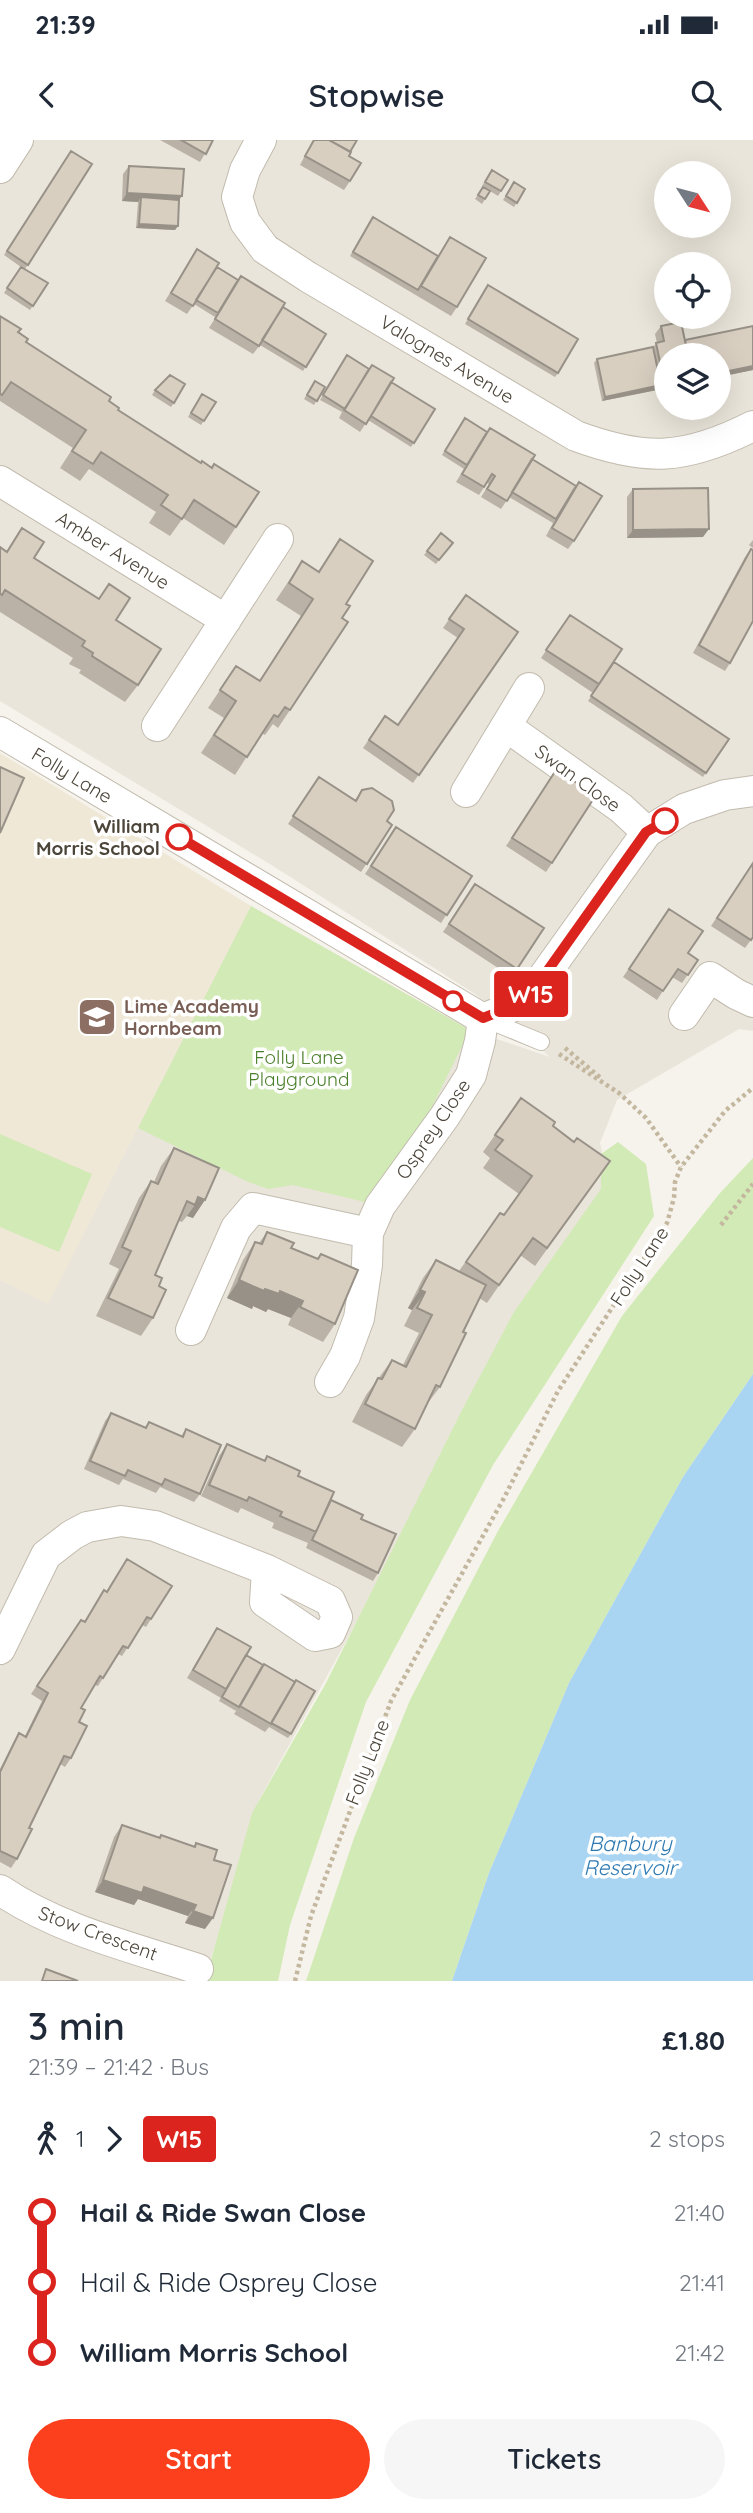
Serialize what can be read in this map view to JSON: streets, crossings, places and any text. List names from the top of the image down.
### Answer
{
  "streets": {
    "street": [
      "Valognes Avenue",
      "Amber Avenue",
      "Folly Lane",
      "Swan Close",
      "Osprey Close",
      "Stow Crescent"
    ]
  },
  "crossings": [
    ["Folly Lane", "Osprey Close"]
  ],
  "water": ["Banbury Reservoir"],
  "parks": ["Folly Lane Playground"],
  "places": {
    "other": ["William Morris School"],
    "school or university": ["Lime Academy Hornbeam"]
  },
  "lines": ["bus line W15"],
  "north": "bottom right",
  "page": {
    "status": "21:39",
    "header": "Stopwise",
    "on_map": "W15",
    "heading": ["3 min", "21:39 – 21:42 · Bus", "£1.80"],
    "legs": ["1", "W15", "2 stops"],
    "list": [
      {
        "name": "Hail & Ride Swan Close",
        "value": "21:40"
      },
      {
        "name": "Hail & Ride Osprey Close",
        "value": "21:41"
      },
      {
        "name": "William Morris School",
        "value": "21:42"
      }
    ],
    "buttons": ["Start", "Tickets"]
  }
}
